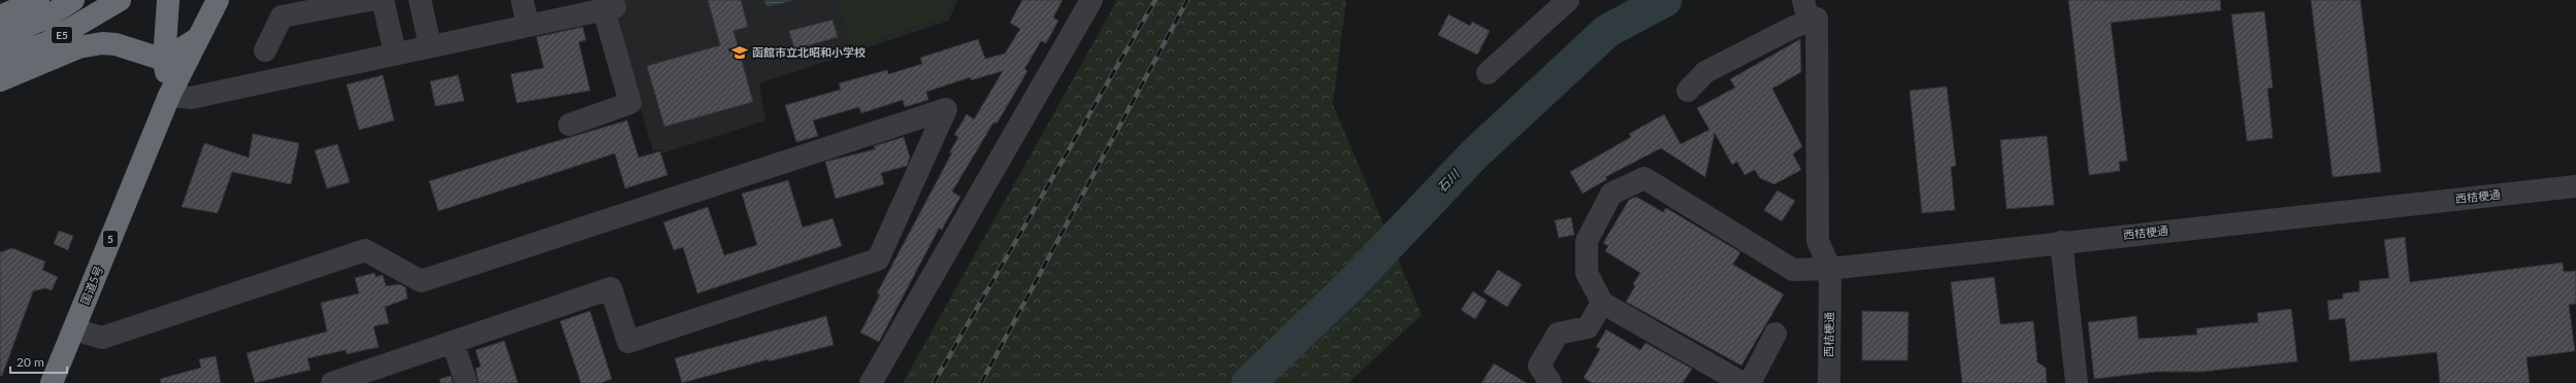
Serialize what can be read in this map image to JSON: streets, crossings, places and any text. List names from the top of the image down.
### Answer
{
  "streets": {
    "highway": ["E5", "5", "国道5号"],
    "street": ["西桔梗通"]
  },
  "water": ["石川"],
  "places": {
    "school or university": ["函館市立北昭和小学校"]
  },
  "scale_bar": "20 m"
}
